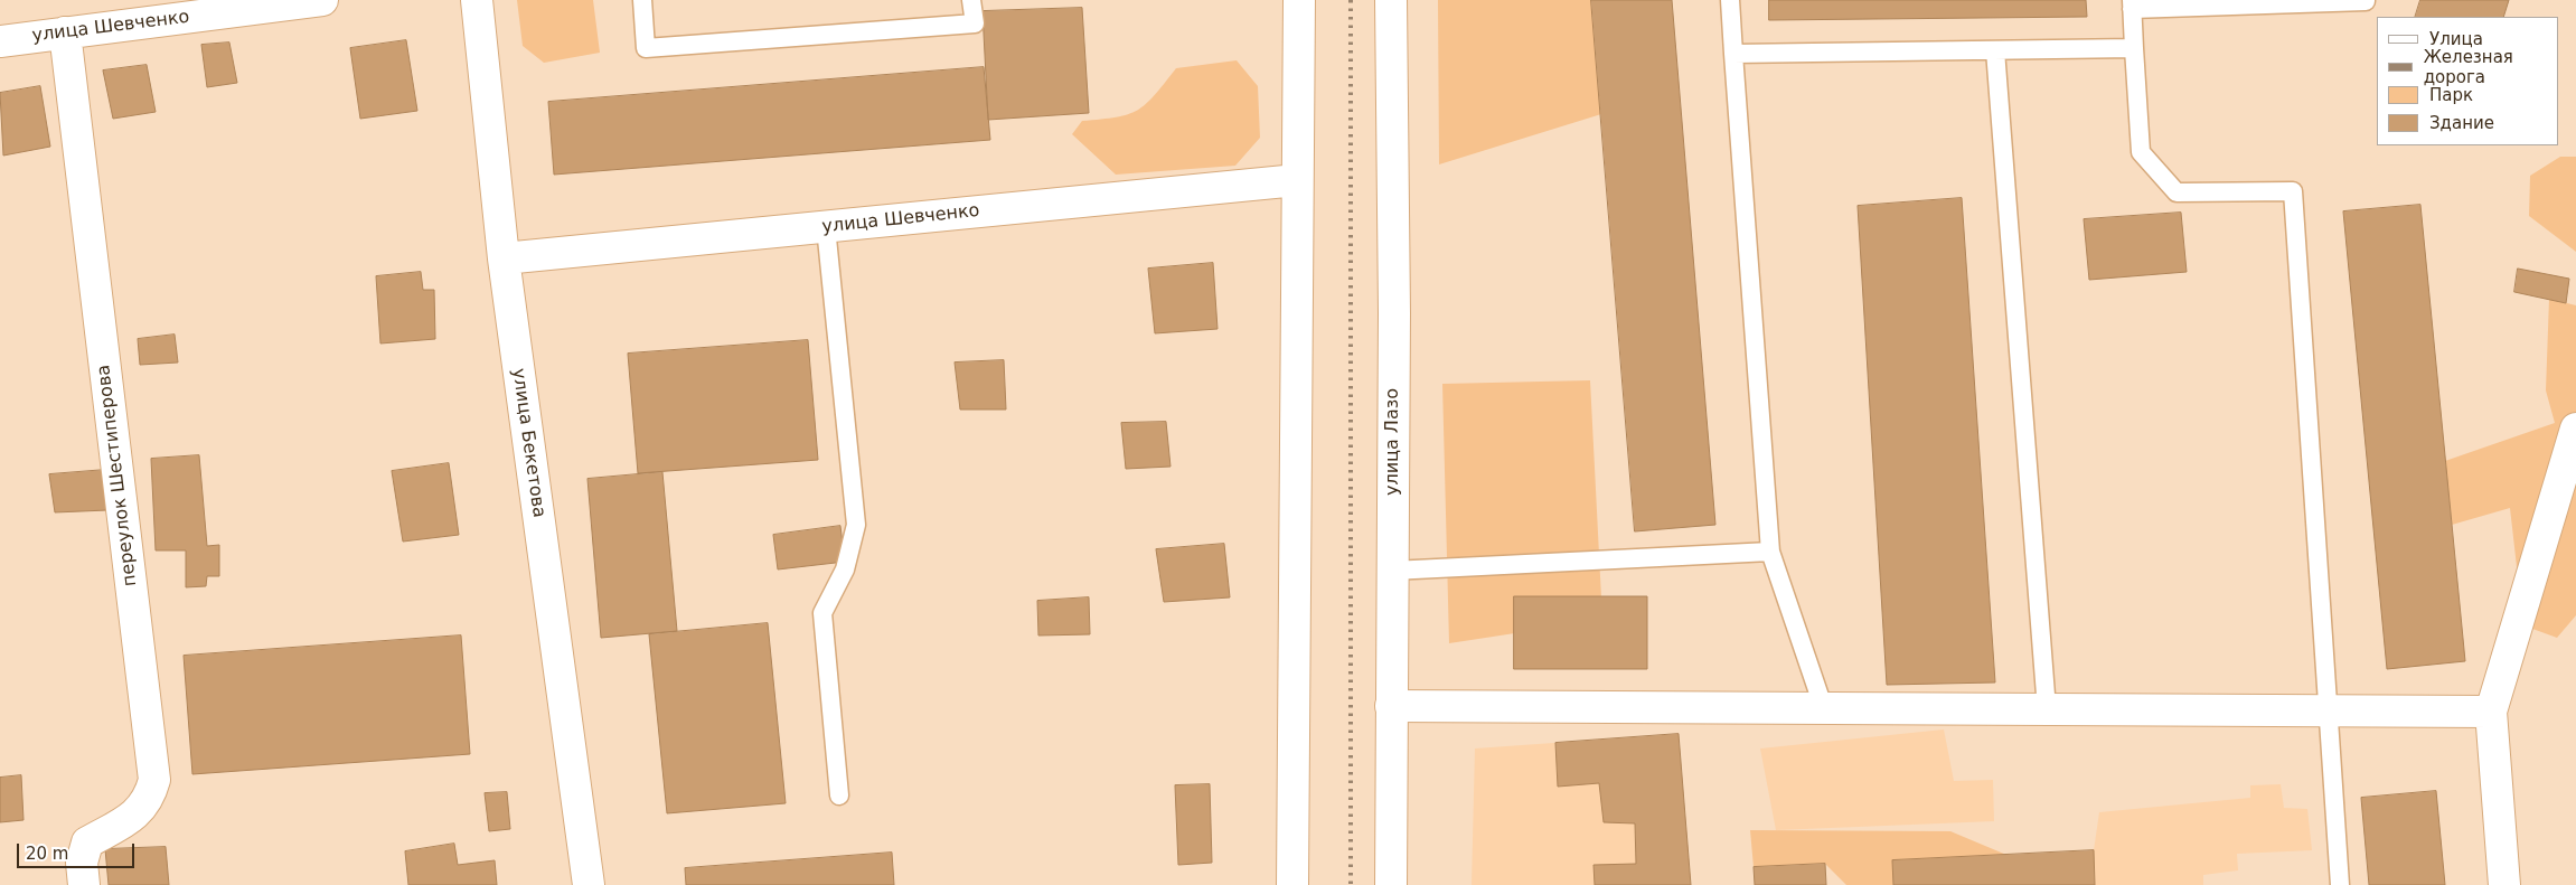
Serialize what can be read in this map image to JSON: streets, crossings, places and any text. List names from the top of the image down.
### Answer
{
  "streets": {
    "street": [
      "улица Шевченко",
      "улица Лазо",
      "улица Бекетова",
      "переулок Шестиперова"
    ]
  },
  "crossings": [
    ["улица Шевченко", "улица Бекетова"],
    ["улица Шевченко", "переулок Шестиперова"]
  ],
  "legend": [
    "Улица",
    "Железная дорога",
    "Парк",
    "Здание"
  ],
  "scale_bar": "20 m"
}
